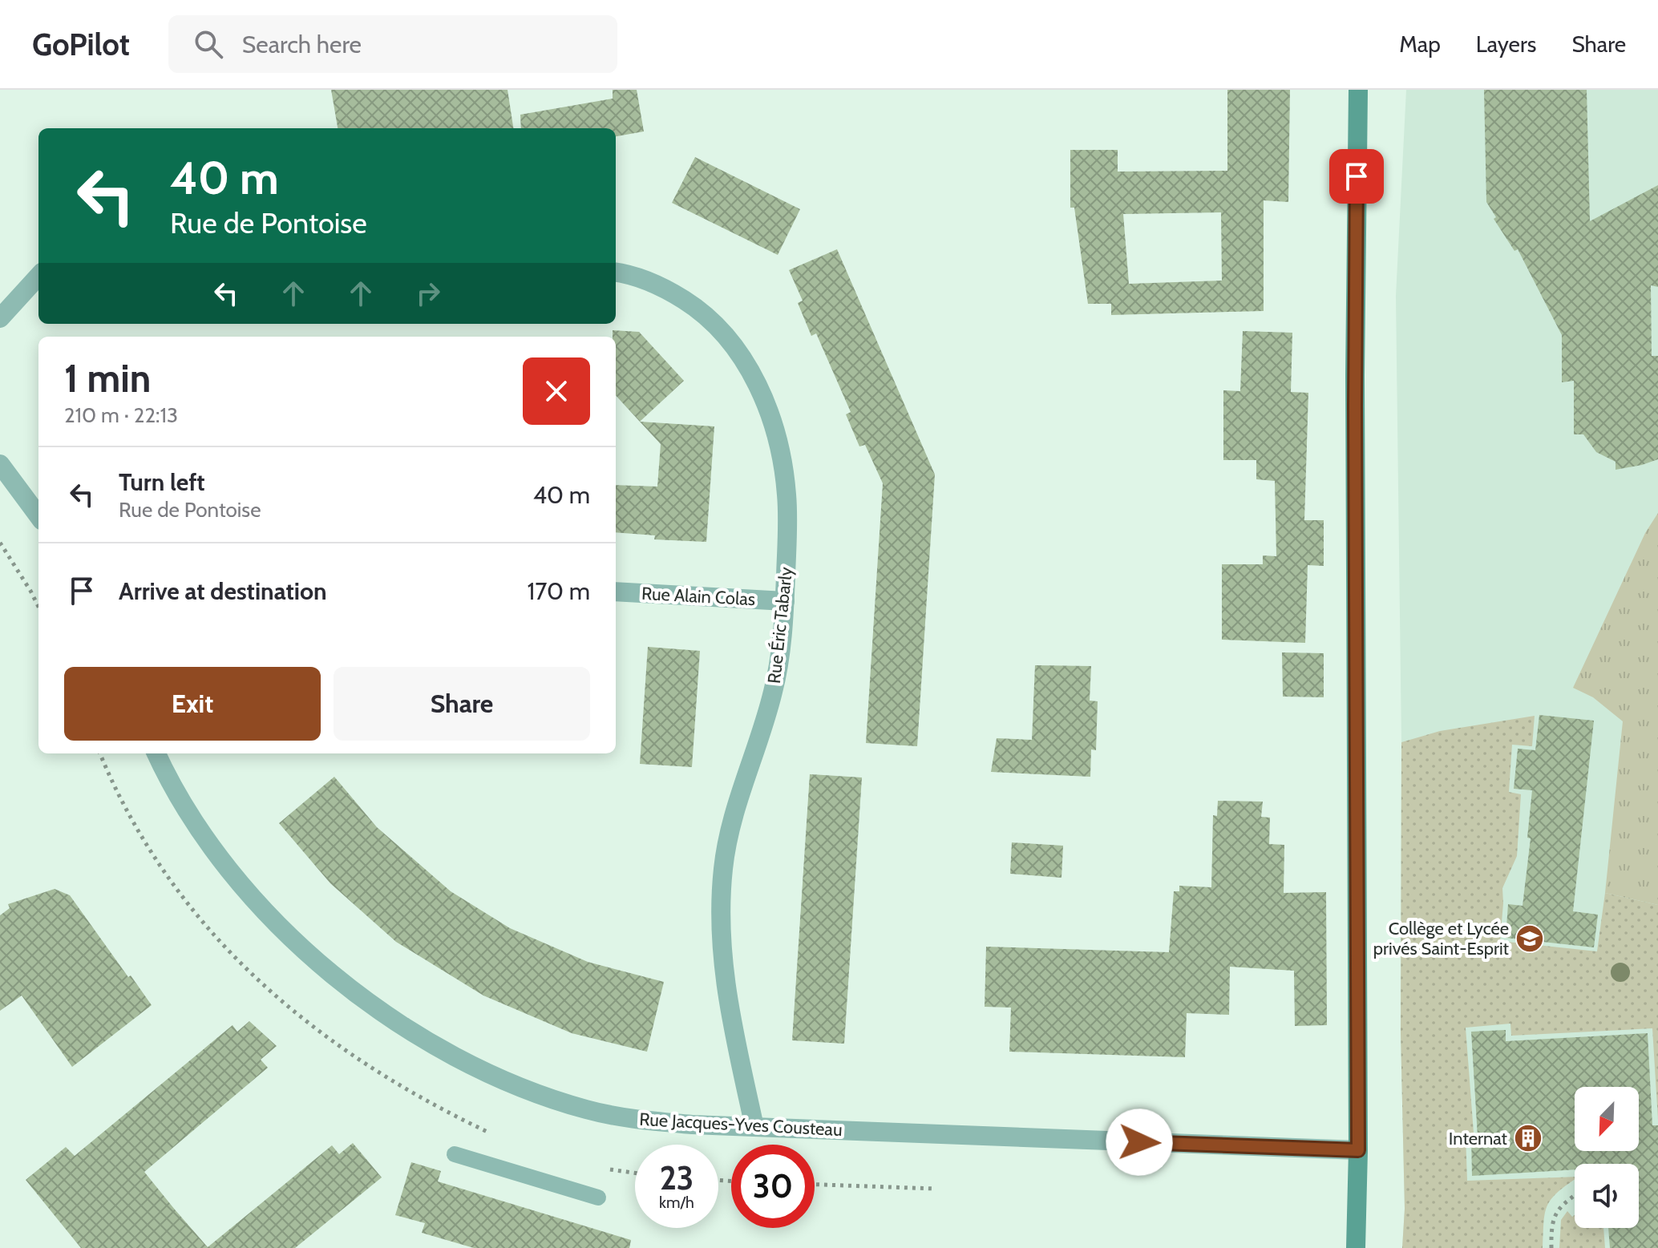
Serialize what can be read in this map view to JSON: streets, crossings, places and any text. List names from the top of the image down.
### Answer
{
  "streets": {
    "street": ["Rue Alain Colas", "Rue Éric Tabarly", "Rue Jacques-Yves Cousteau"]
  },
  "crossings": [
    ["Rue Alain Colas", "Rue Éric Tabarly"],
    ["Rue Éric Tabarly", "Rue Jacques-Yves Cousteau"]
  ],
  "places": {
    "school or university": ["Collège et Lycée privés Saint-Esprit"],
    "building": ["Internat"]
  },
  "north": "bottom left",
  "page": {
    "header": "GoPilot",
    "search": "Search here",
    "nav": ["Map", "Layers", "Share"],
    "turn": ["40 m", "Rue de Pontoise"],
    "heading": ["1 min", "210 m · 22:13"],
    "list": [
      {
        "name": "Turn left",
        "note": "Rue de Pontoise",
        "value": "40 m"
      },
      {
        "name": "Arrive at destination",
        "value": "170 m"
      }
    ],
    "buttons": ["Exit", "Share"],
    "speed": "23 km/h",
    "limit": "30"
  }
}
